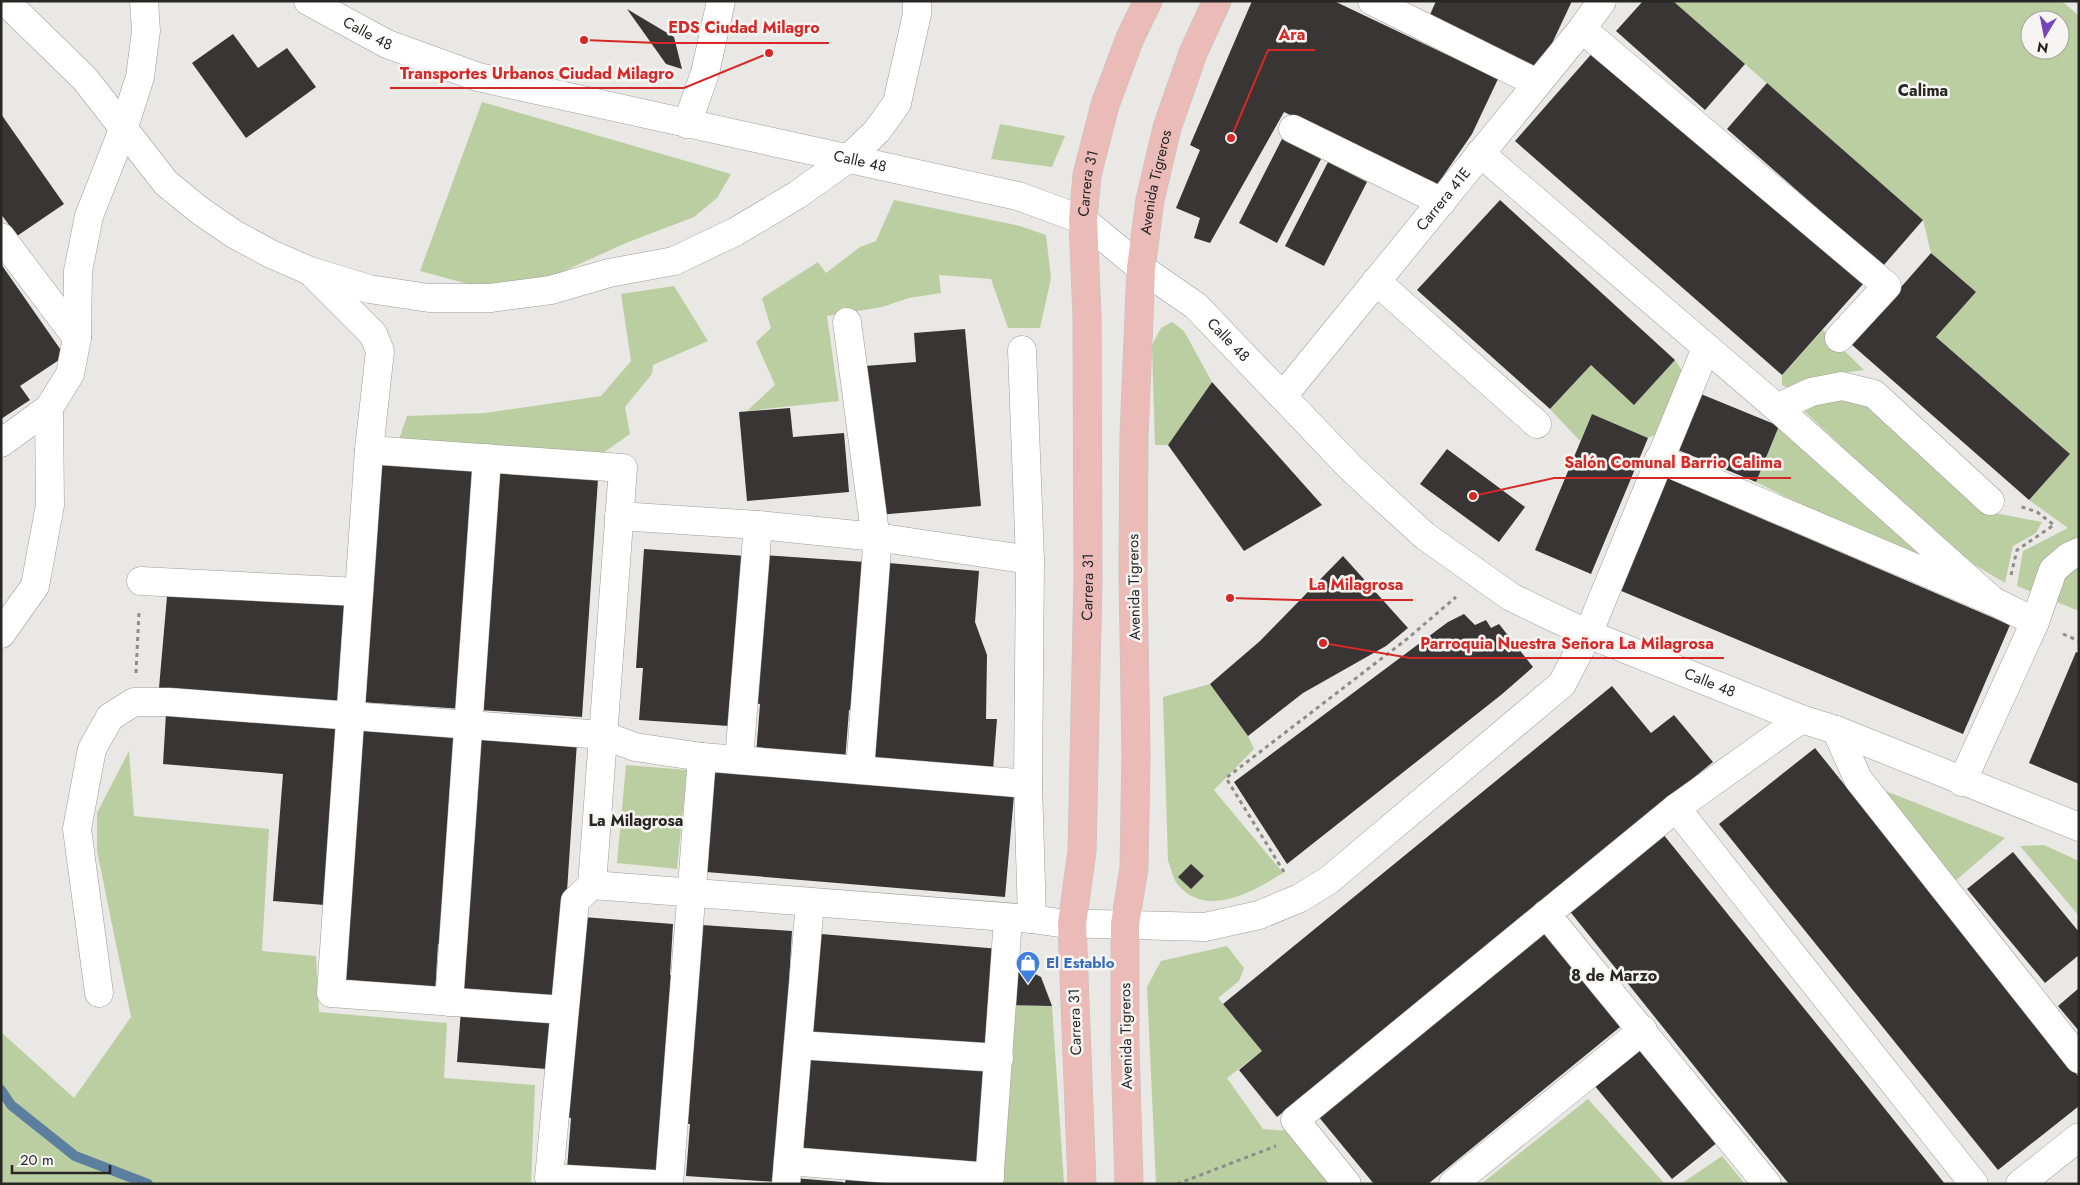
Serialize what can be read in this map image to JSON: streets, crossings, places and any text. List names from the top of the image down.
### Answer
{
  "streets": {
    "main road": ["Carrera 31", "Avenida Tigreros"],
    "street": ["Calle 48", "Carrera 41E"]
  },
  "crossings": [
    ["Calle 48", "Carrera 31"],
    ["Calle 48", "Avenida Tigreros"],
    ["Calle 48", "Carrera 41E"]
  ],
  "districts": ["Calima", "La Milagrosa", "8 de Marzo"],
  "places": {
    "other": [
      "EDS Ciudad Milagro",
      "Transportes Urbanos Ciudad Milagro",
      "Ara",
      "Salón Comunal Barrio Calima",
      "La Milagrosa",
      "Parroquia Nuestra Señora La Milagrosa"
    ],
    "shop": ["El Establo"]
  },
  "scale_bar": "20 m",
  "north": "bottom"
}
